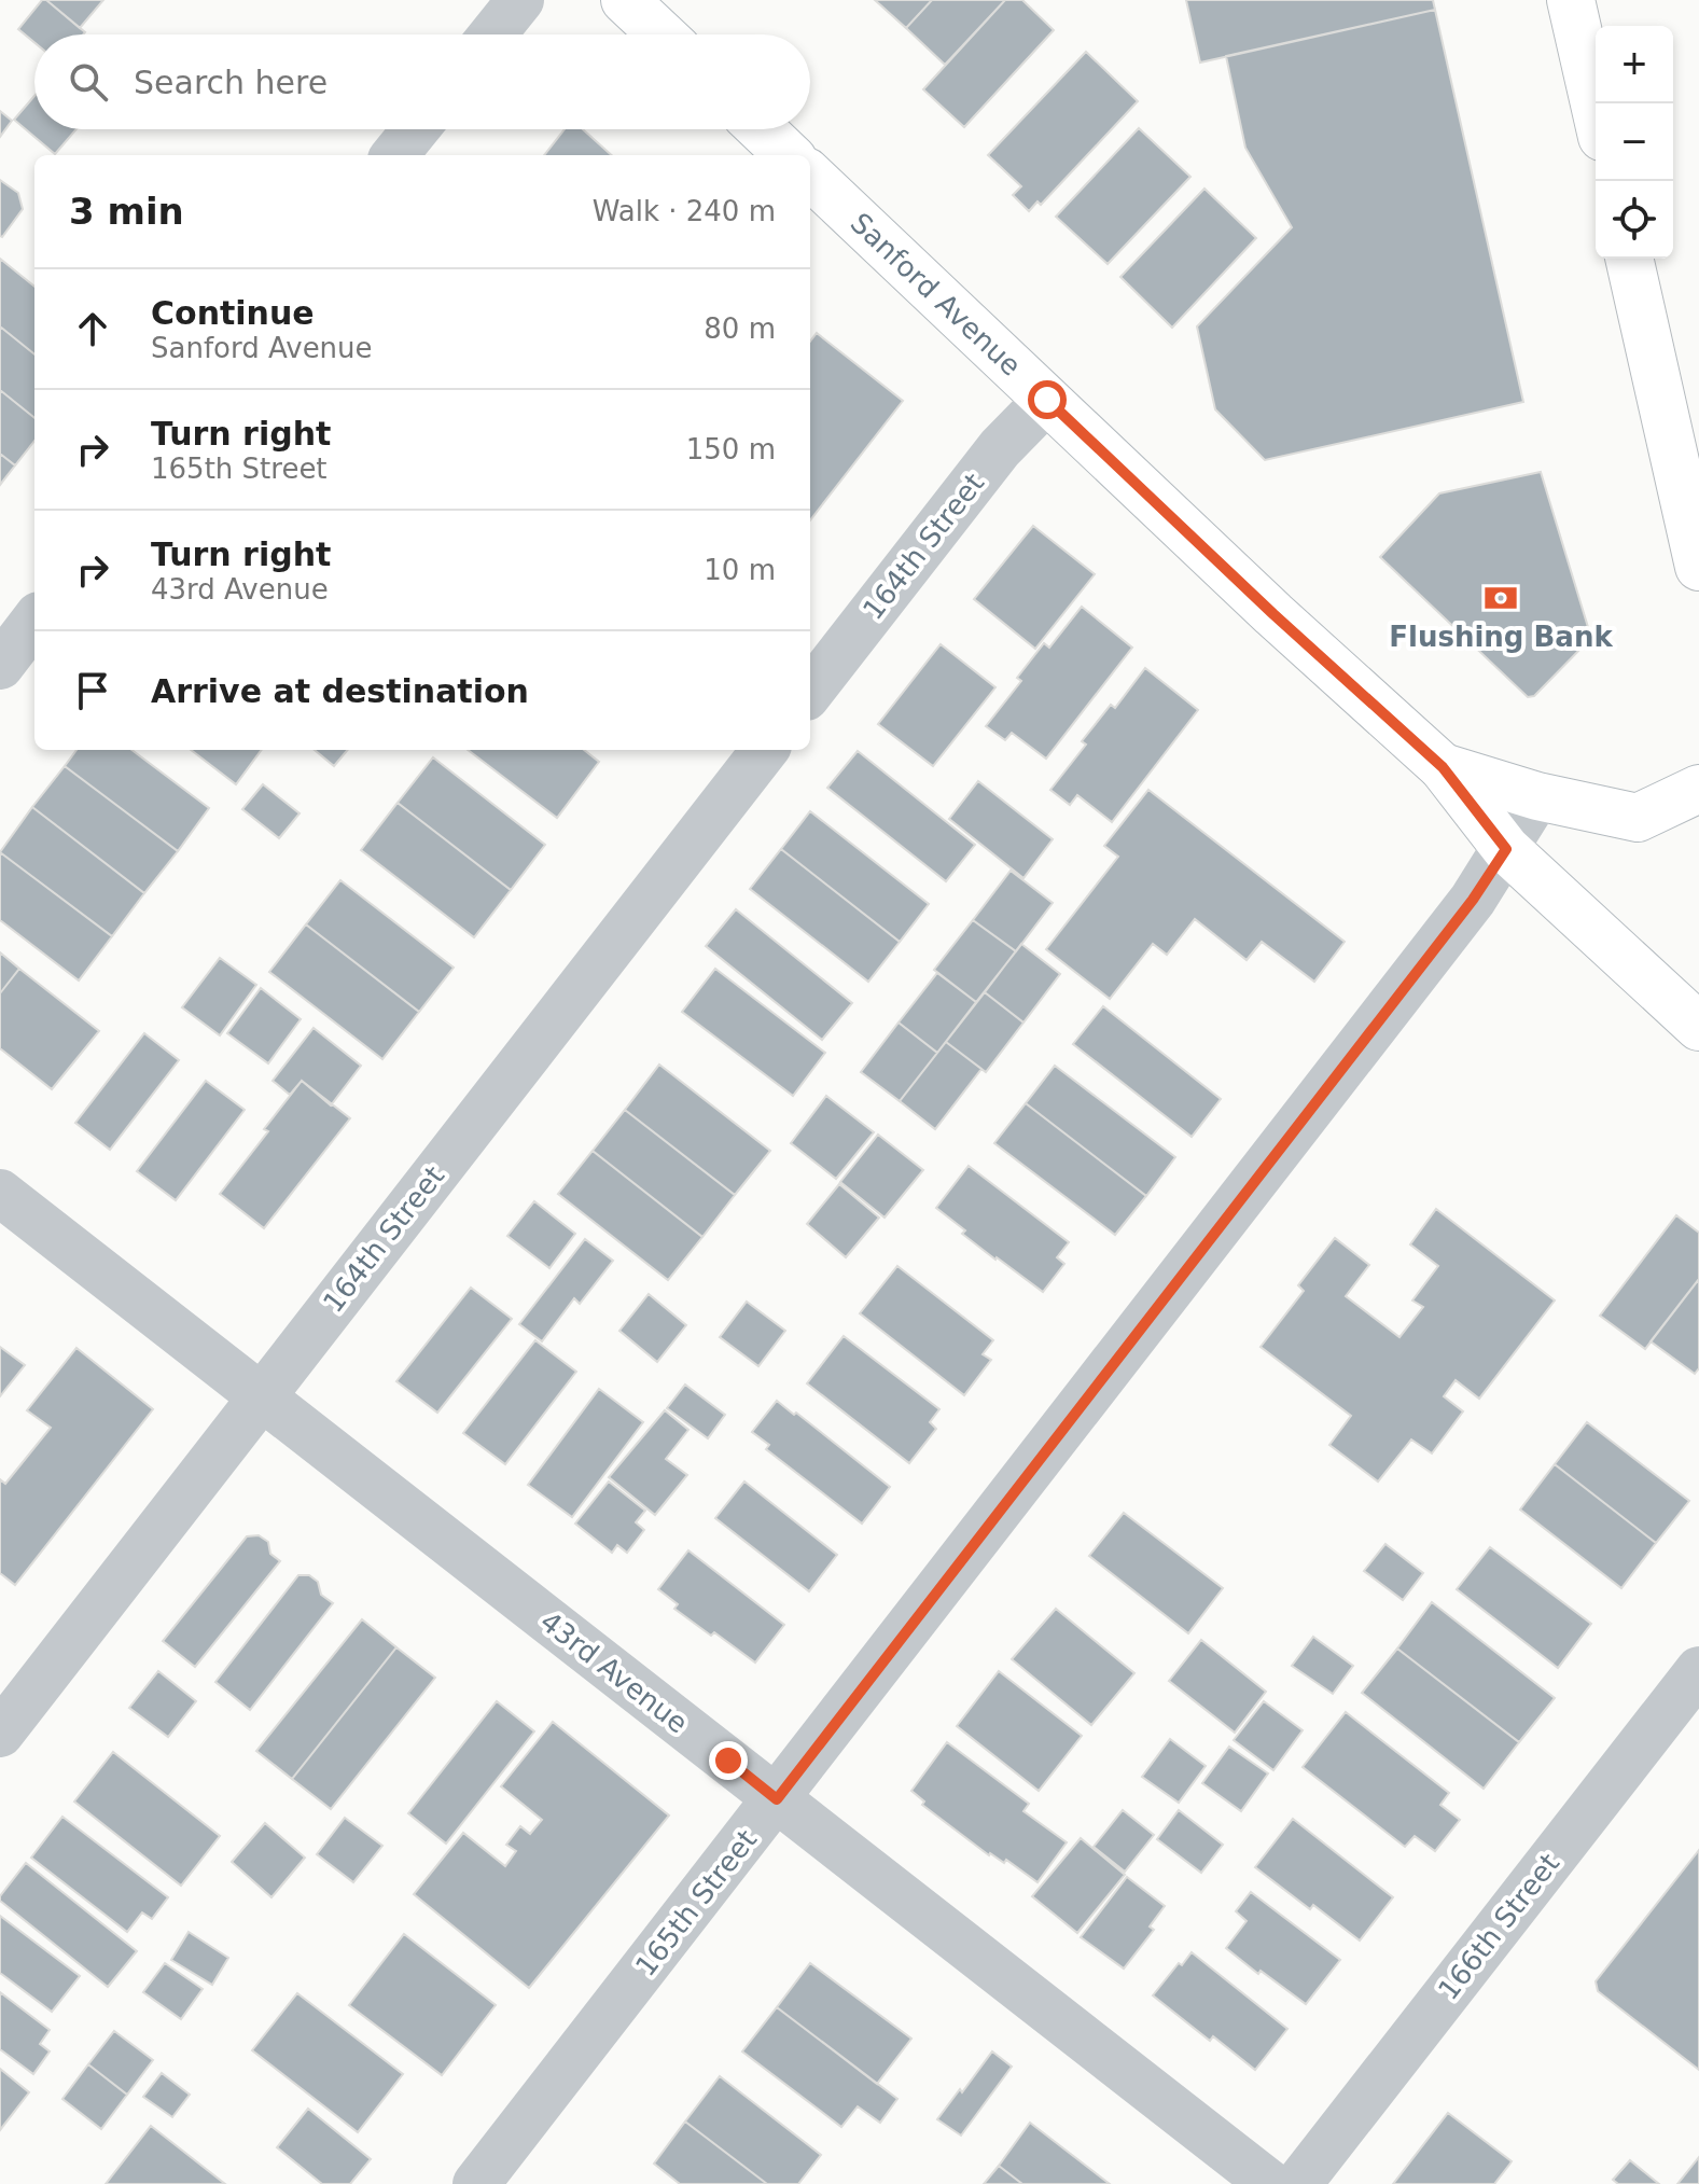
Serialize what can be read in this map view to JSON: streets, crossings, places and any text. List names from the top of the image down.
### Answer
{
  "streets": {
    "street": [
      "Sanford Avenue",
      "164th Street",
      "43rd Avenue",
      "165th Street",
      "166th Street"
    ]
  },
  "crossings": [
    ["Sanford Avenue", "164th Street"],
    ["Sanford Avenue", "165th Street"],
    ["164th Street", "43rd Avenue"],
    ["43rd Avenue", "165th Street"]
  ],
  "places": {
    "bank": ["Flushing Bank"]
  },
  "page": {
    "map_buttons": ["+", "−"],
    "search": "Search here",
    "heading": ["3 min", "Walk · 240 m"],
    "list": [
      ["Continue", "Sanford Avenue", "80 m"],
      ["Turn right", "165th Street", "150 m"],
      ["Turn right", "43rd Avenue", "10 m"],
      "Arrive at destination"
    ]
  }
}
